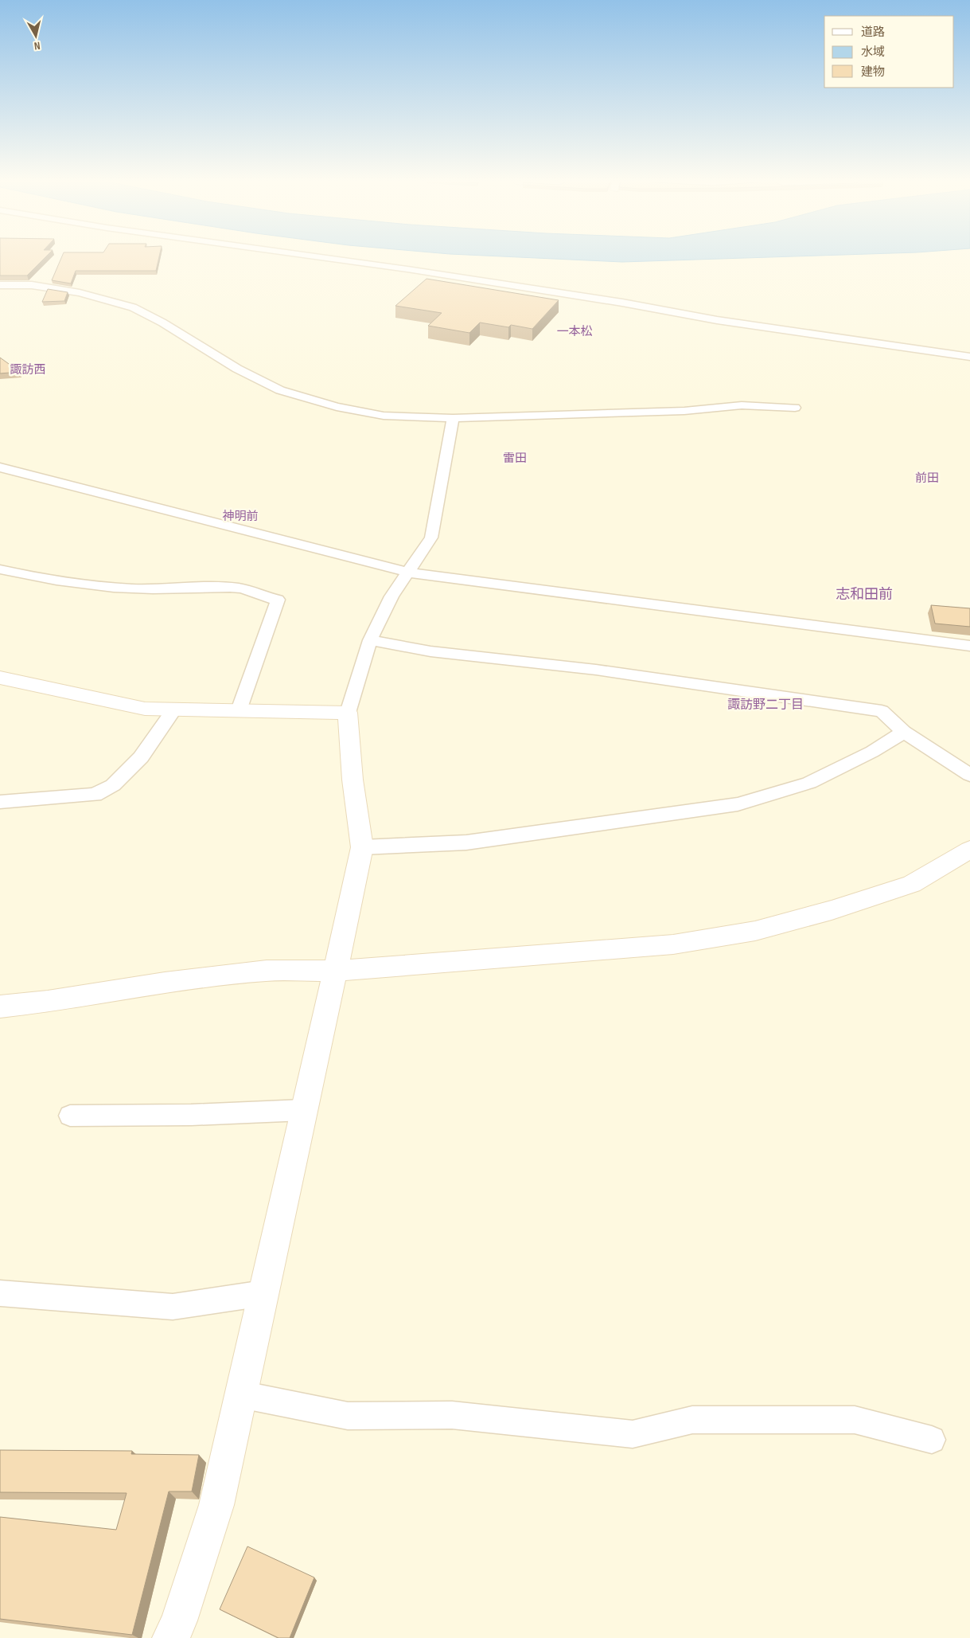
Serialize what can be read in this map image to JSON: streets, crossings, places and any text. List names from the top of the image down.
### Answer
{
  "districts": [
    "一本松",
    "諏訪西",
    "雷田",
    "前田",
    "神明前",
    "志和田前",
    "諏訪野二丁目"
  ],
  "legend": ["道路", "水域", "建物"],
  "north": "bottom"
}
